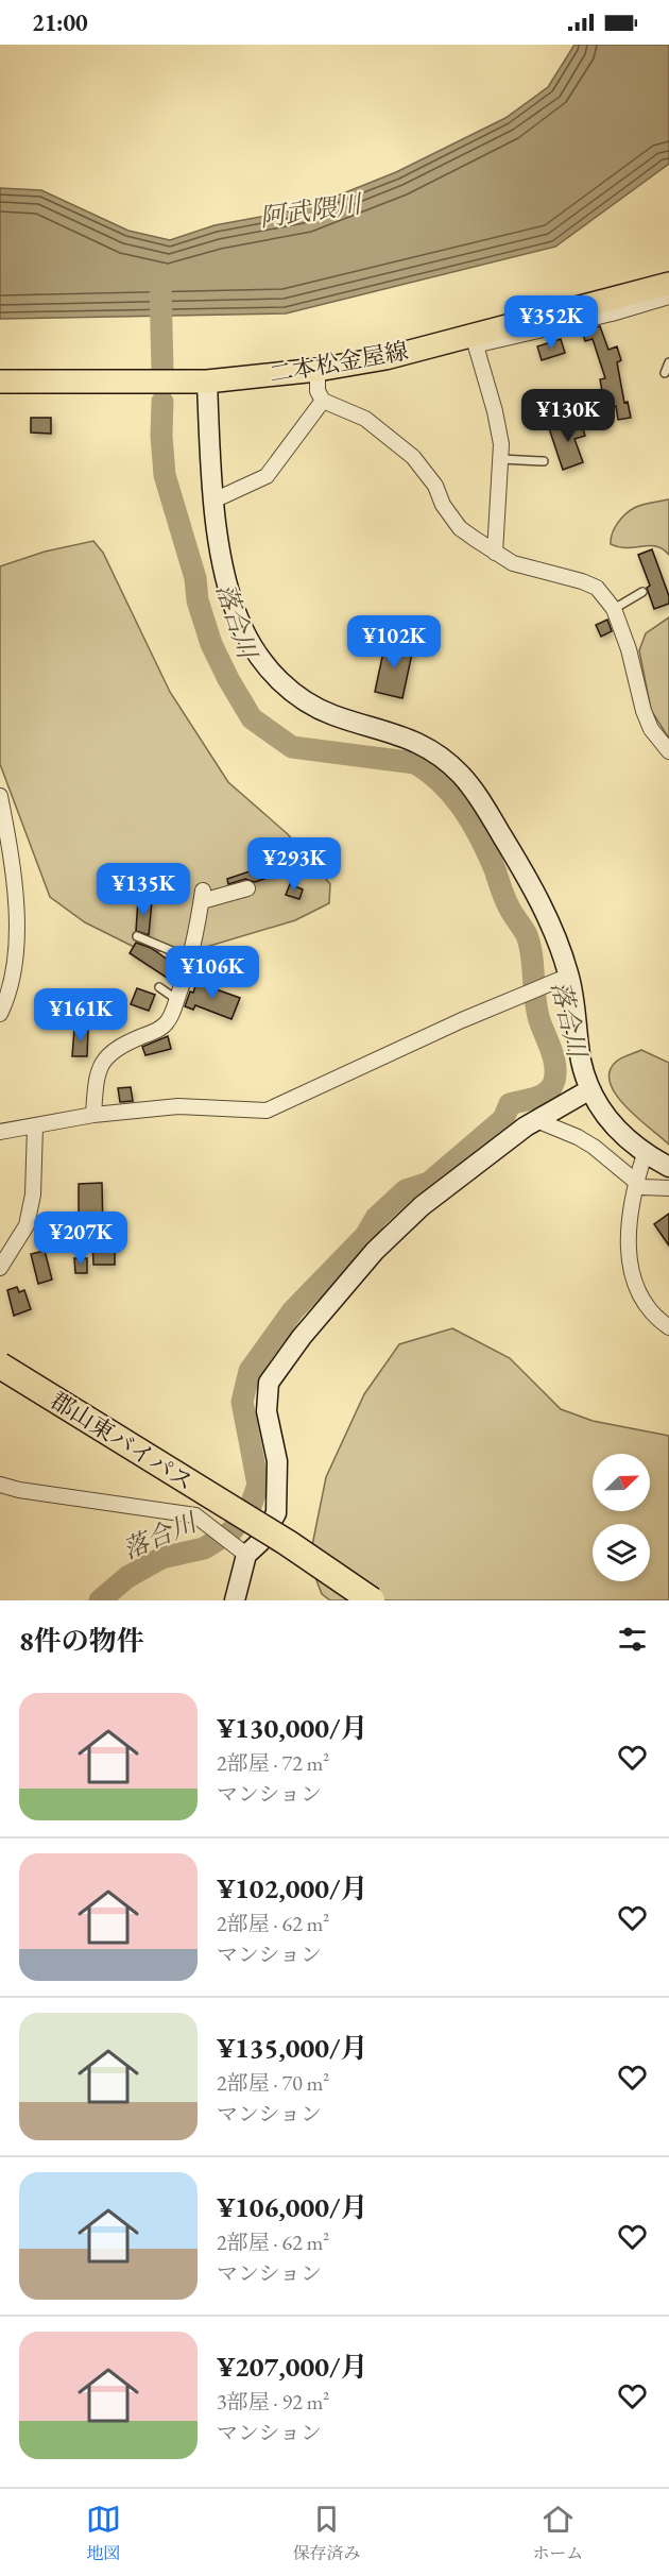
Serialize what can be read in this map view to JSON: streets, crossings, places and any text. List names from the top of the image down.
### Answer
{
  "streets": {
    "highway": ["郡山東バイパス"],
    "main road": ["二本松金屋線"]
  },
  "water": ["阿武隈川", "落合川"],
  "north": "top right",
  "page": {
    "status": "21:00",
    "price": [
      "¥352K",
      "¥130K",
      "¥102K",
      "¥293K",
      "¥135K",
      "¥106K",
      "¥161K",
      "¥207K"
    ],
    "heading": "8件の物件",
    "list": [
      {
        "name": "¥130,000/月",
        "note": "2部屋 · 72 m² · マンション"
      },
      {
        "name": "¥102,000/月",
        "note": "2部屋 · 62 m² · マンション"
      },
      {
        "name": "¥135,000/月",
        "note": "2部屋 · 70 m² · マンション"
      },
      {
        "name": "¥106,000/月",
        "note": "2部屋 · 62 m² · マンション"
      },
      {
        "name": "¥207,000/月",
        "note": "3部屋 · 92 m² · マンション"
      }
    ],
    "tabs": ["地図", "保存済み", "ホーム"]
  }
}
